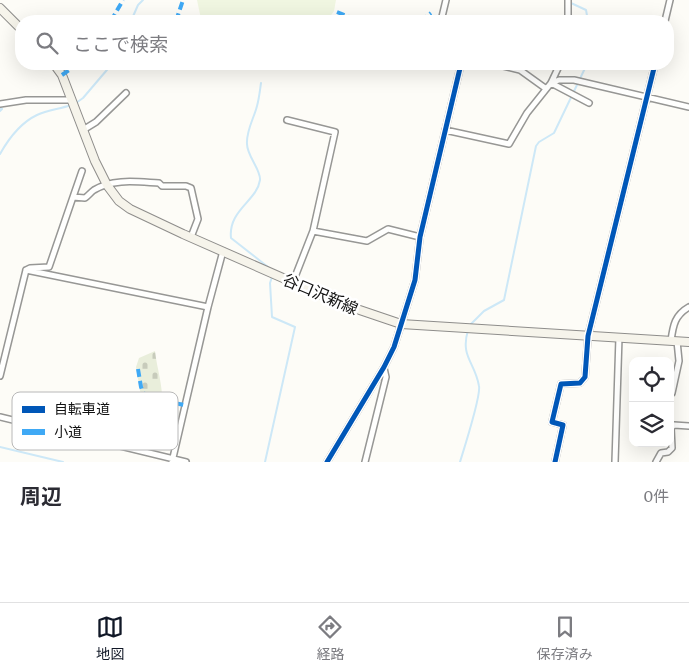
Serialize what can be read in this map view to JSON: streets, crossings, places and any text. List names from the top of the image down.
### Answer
{
  "streets": {
    "main road": ["谷口沢新線"]
  },
  "legend": ["自転車道", "小道"],
  "page": {
    "search": "ここで検索",
    "heading": ["周辺", "0件"],
    "nav": ["地図", "経路", "保存済み"]
  }
}
